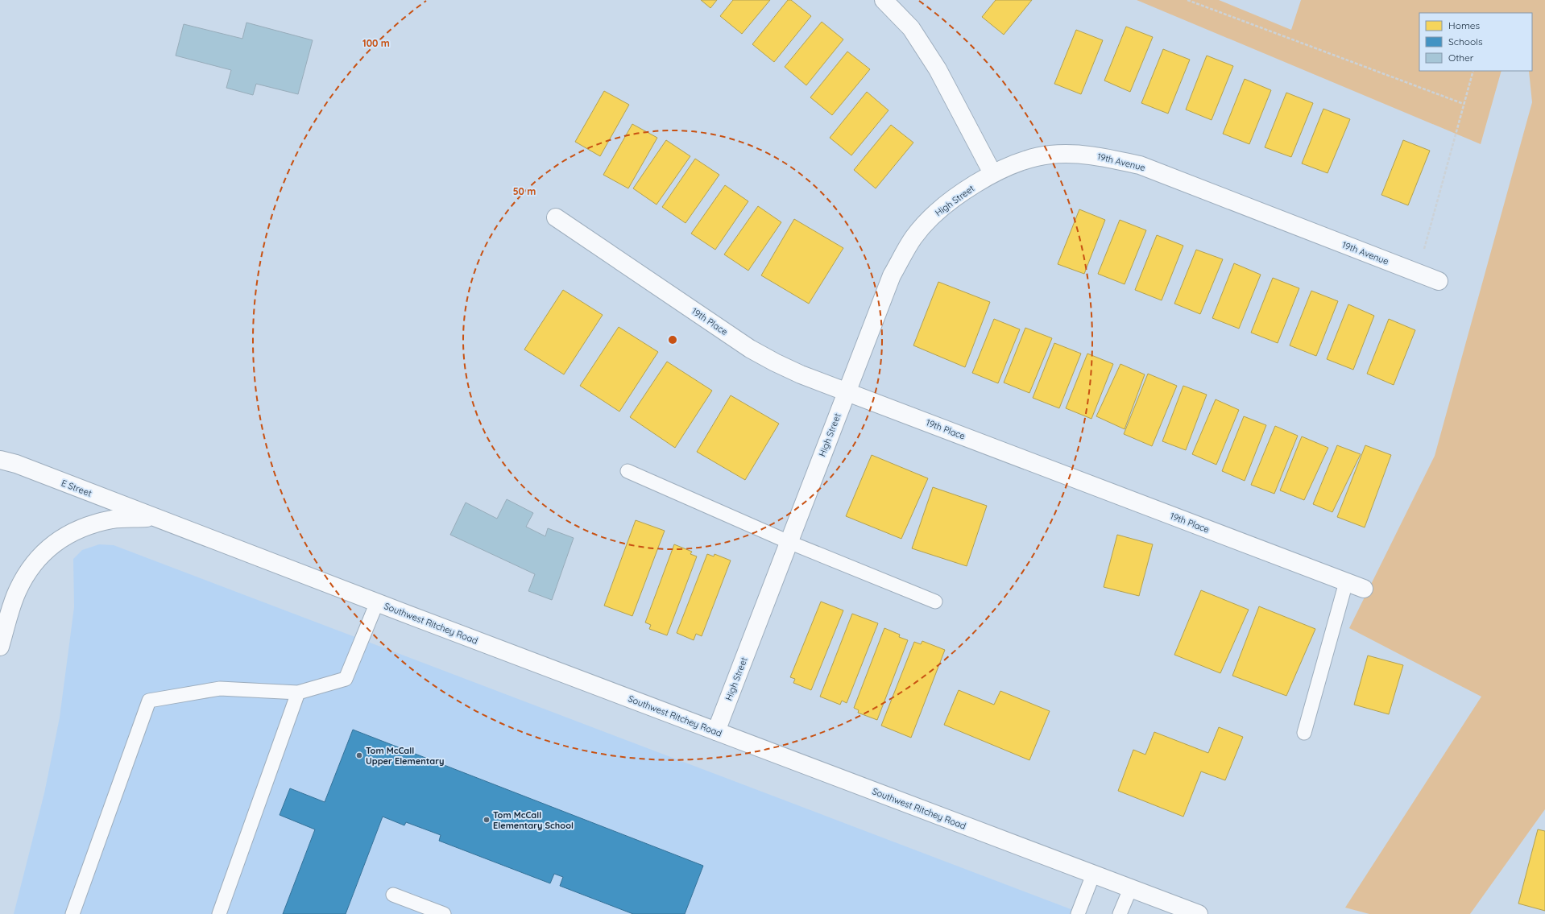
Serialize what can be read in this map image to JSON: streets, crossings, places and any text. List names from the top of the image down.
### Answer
{
  "streets": {
    "street": [
      "19th Avenue",
      "High Street",
      "19th Place",
      "E Street",
      "Southwest Ritchey Road"
    ]
  },
  "crossings": [
    ["19th Avenue", "High Street"],
    ["High Street", "19th Place"],
    ["High Street", "Southwest Ritchey Road"],
    ["E Street", "Southwest Ritchey Road"]
  ],
  "places": ["Tom McCall Upper Elementary", "Tom McCall Elementary School"],
  "legend": ["Homes", "Schools", "Other"],
  "rings": ["100 m", "50 m"]
}
